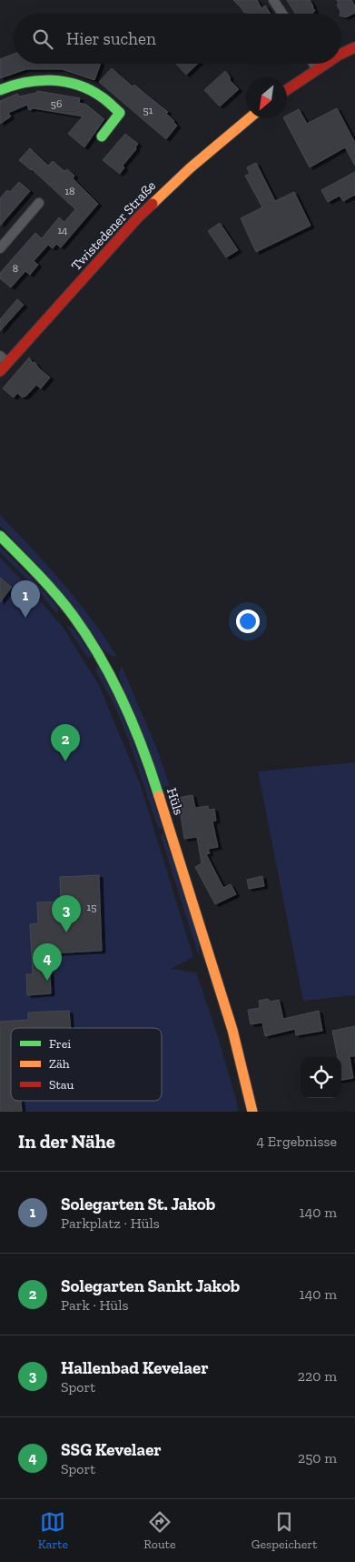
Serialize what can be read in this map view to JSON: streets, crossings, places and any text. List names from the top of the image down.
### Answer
{
  "streets": {
    "street": ["Twistedener Straße", "Hüls"]
  },
  "house_numbers": [
    "56",
    "51",
    "18",
    "14",
    "8",
    "15"
  ],
  "legend": ["Frei", "Zäh", "Stau"],
  "north": "bottom left",
  "page": {
    "search": "Hier suchen",
    "pins": [
      "1",
      "2",
      "3",
      "4"
    ],
    "heading": ["In der Nähe", "4 Ergebnisse"],
    "list": [
      {
        "mark": "1",
        "name": "Solegarten St. Jakob",
        "note": "Parkplatz · Hüls",
        "value": "140 m"
      },
      {
        "mark": "2",
        "name": "Solegarten Sankt Jakob",
        "note": "Park · Hüls",
        "value": "140 m"
      },
      {
        "mark": "3",
        "name": "Hallenbad Kevelaer",
        "note": "Sport",
        "value": "220 m"
      },
      {
        "mark": "4",
        "name": "SSG Kevelaer",
        "note": "Sport",
        "value": "250 m"
      }
    ],
    "nav": ["Karte", "Route", "Gespeichert"]
  }
}
